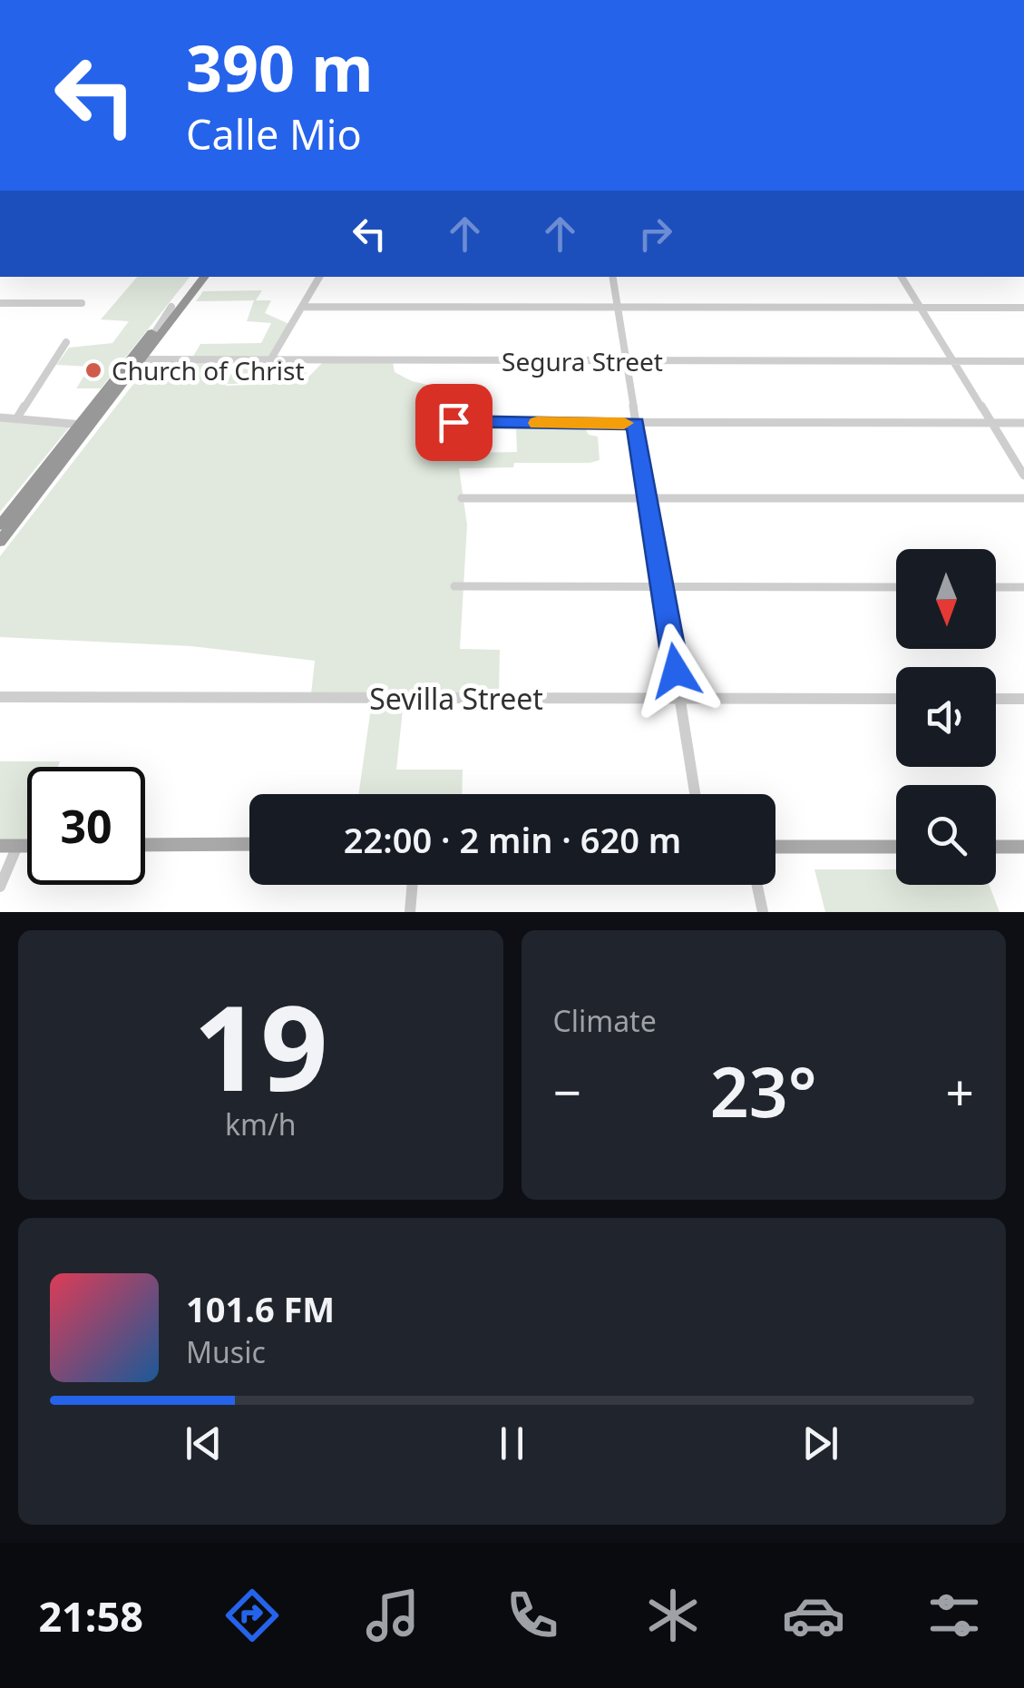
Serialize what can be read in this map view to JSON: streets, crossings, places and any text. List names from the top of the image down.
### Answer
{
  "streets": {
    "street": ["Segura Street", "Sevilla Street"]
  },
  "places": ["Church of Christ"],
  "north": "bottom",
  "page": {
    "turn": ["390 m", "Calle Mio"],
    "limit": "30",
    "trip": "22:00 · 2 min · 620 m",
    "tile": [
      ["19", "km/h"],
      "Climate"
    ],
    "heat": ["−", "23°", "+"],
    "song": ["101.6 FM", "Music"],
    "tabs": "21:58"
  }
}
